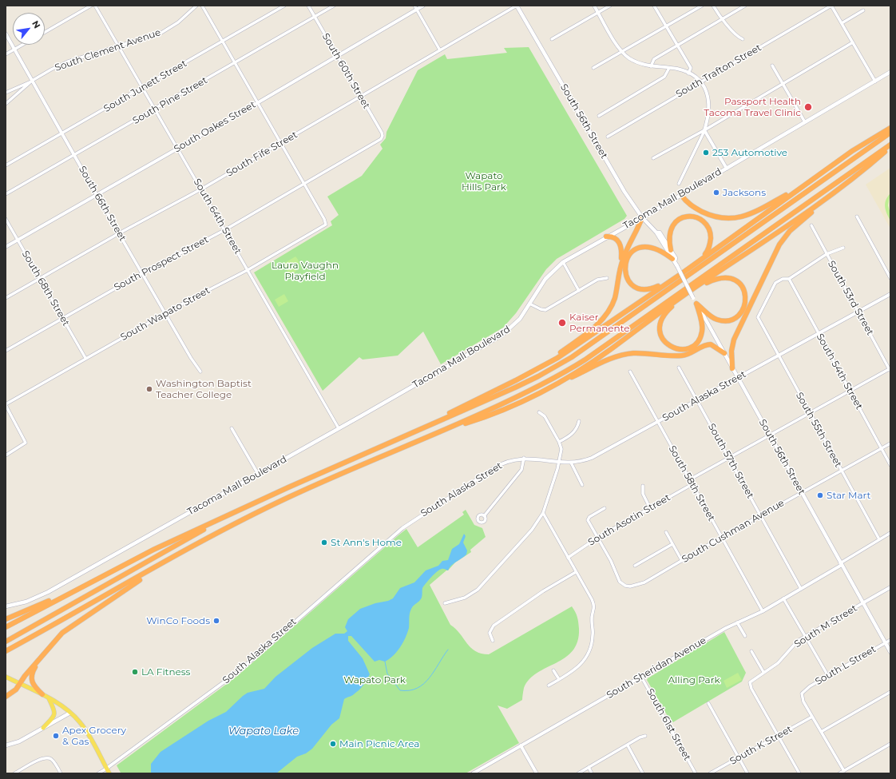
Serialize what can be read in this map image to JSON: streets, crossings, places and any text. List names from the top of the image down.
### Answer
{
  "streets": {
    "main road": ["South 56th Street", "Tacoma Mall Boulevard"],
    "street": [
      "South Clement Avenue",
      "South 60th Street",
      "South Trafton Street",
      "South Junett Street",
      "South Pine Street",
      "South Oakes Street",
      "South Fife Street",
      "South 66th Street",
      "South 64th Street",
      "South Prospect Street",
      "South 68th Street",
      "South 53rd Street",
      "South Wapato Street",
      "South 54th Street",
      "South Alaska Street",
      "South 55th Street",
      "South 57th Street",
      "South 58th Street",
      "South Asotin Street",
      "South Cushman Avenue",
      "South M Street",
      "South L Street",
      "South Sheridan Avenue",
      "South 61st Street",
      "South K Street"
    ]
  },
  "crossings": [
    ["South Clement Avenue", "South 66th Street"],
    ["South Clement Avenue", "South 64th Street"],
    ["South 60th Street", "South Pine Street"],
    ["South 60th Street", "South Oakes Street"],
    ["South 60th Street", "South Fife Street"],
    ["South 60th Street", "South Prospect Street"],
    ["South Junett Street", "South 66th Street"],
    ["South Junett Street", "South 64th Street"],
    ["South Pine Street", "South 66th Street"],
    ["South Pine Street", "South 64th Street"],
    ["South 56th Street", "South Fife Street"],
    ["South 56th Street", "Tacoma Mall Boulevard"],
    ["South 56th Street", "South Alaska Street"],
    ["South 56th Street", "South Cushman Avenue"],
    ["South 56th Street", "South M Street"],
    ["South 56th Street", "South L Street"],
    ["South 56th Street", "South Sheridan Avenue"],
    ["South Oakes Street", "South 66th Street"],
    ["South Oakes Street", "South 64th Street"],
    ["South Oakes Street", "South 68th Street"],
    ["South Fife Street", "South 66th Street"],
    ["South Fife Street", "South 64th Street"],
    ["South Fife Street", "South 68th Street"],
    ["Tacoma Mall Boulevard", "South 64th Street"],
    ["South 66th Street", "South Prospect Street"],
    ["South 66th Street", "South Wapato Street"],
    ["South 64th Street", "South Prospect Street"],
    ["South 64th Street", "South Wapato Street"],
    ["South Prospect Street", "South 68th Street"],
    ["South Prospect Street", "South Wapato Street"],
    ["South 68th Street", "South Wapato Street"],
    ["South 53rd Street", "South Alaska Street"],
    ["South 54th Street", "South Alaska Street"],
    ["South 54th Street", "South 55th Street"],
    ["South 54th Street", "South Cushman Avenue"],
    ["South Alaska Street", "South 55th Street"],
    ["South Alaska Street", "South 57th Street"],
    ["South Alaska Street", "South 58th Street"],
    ["South 55th Street", "South Cushman Avenue"],
    ["South 55th Street", "South Sheridan Avenue"],
    ["South 57th Street", "South Cushman Avenue"],
    ["South 57th Street", "South Sheridan Avenue"],
    ["South 58th Street", "South Asotin Street"],
    ["South 58th Street", "South Cushman Avenue"],
    ["South 58th Street", "South Sheridan Avenue"],
    ["South Asotin Street", "South Cushman Avenue"],
    ["South M Street", "South K Street"],
    ["South L Street", "South K Street"],
    ["South Sheridan Avenue", "South 61st Street"]
  ],
  "water": ["Wapato Lake"],
  "parks": [
    "Wapato Hills Park",
    "Laura Vaughn Playfield",
    "Wapato Park",
    "Alling Park"
  ],
  "places": [
    "Passport Health Tacoma Travel Clinic",
    "253 Automotive",
    "Jacksons",
    "Kaiser Permanente",
    "Washington Baptist Teacher College",
    "Star Mart",
    "St Ann's Home",
    "WinCo Foods",
    "LA Fitness",
    "Apex Grocery & Gas",
    "Main Picnic Area"
  ],
  "north": "top right"
}
